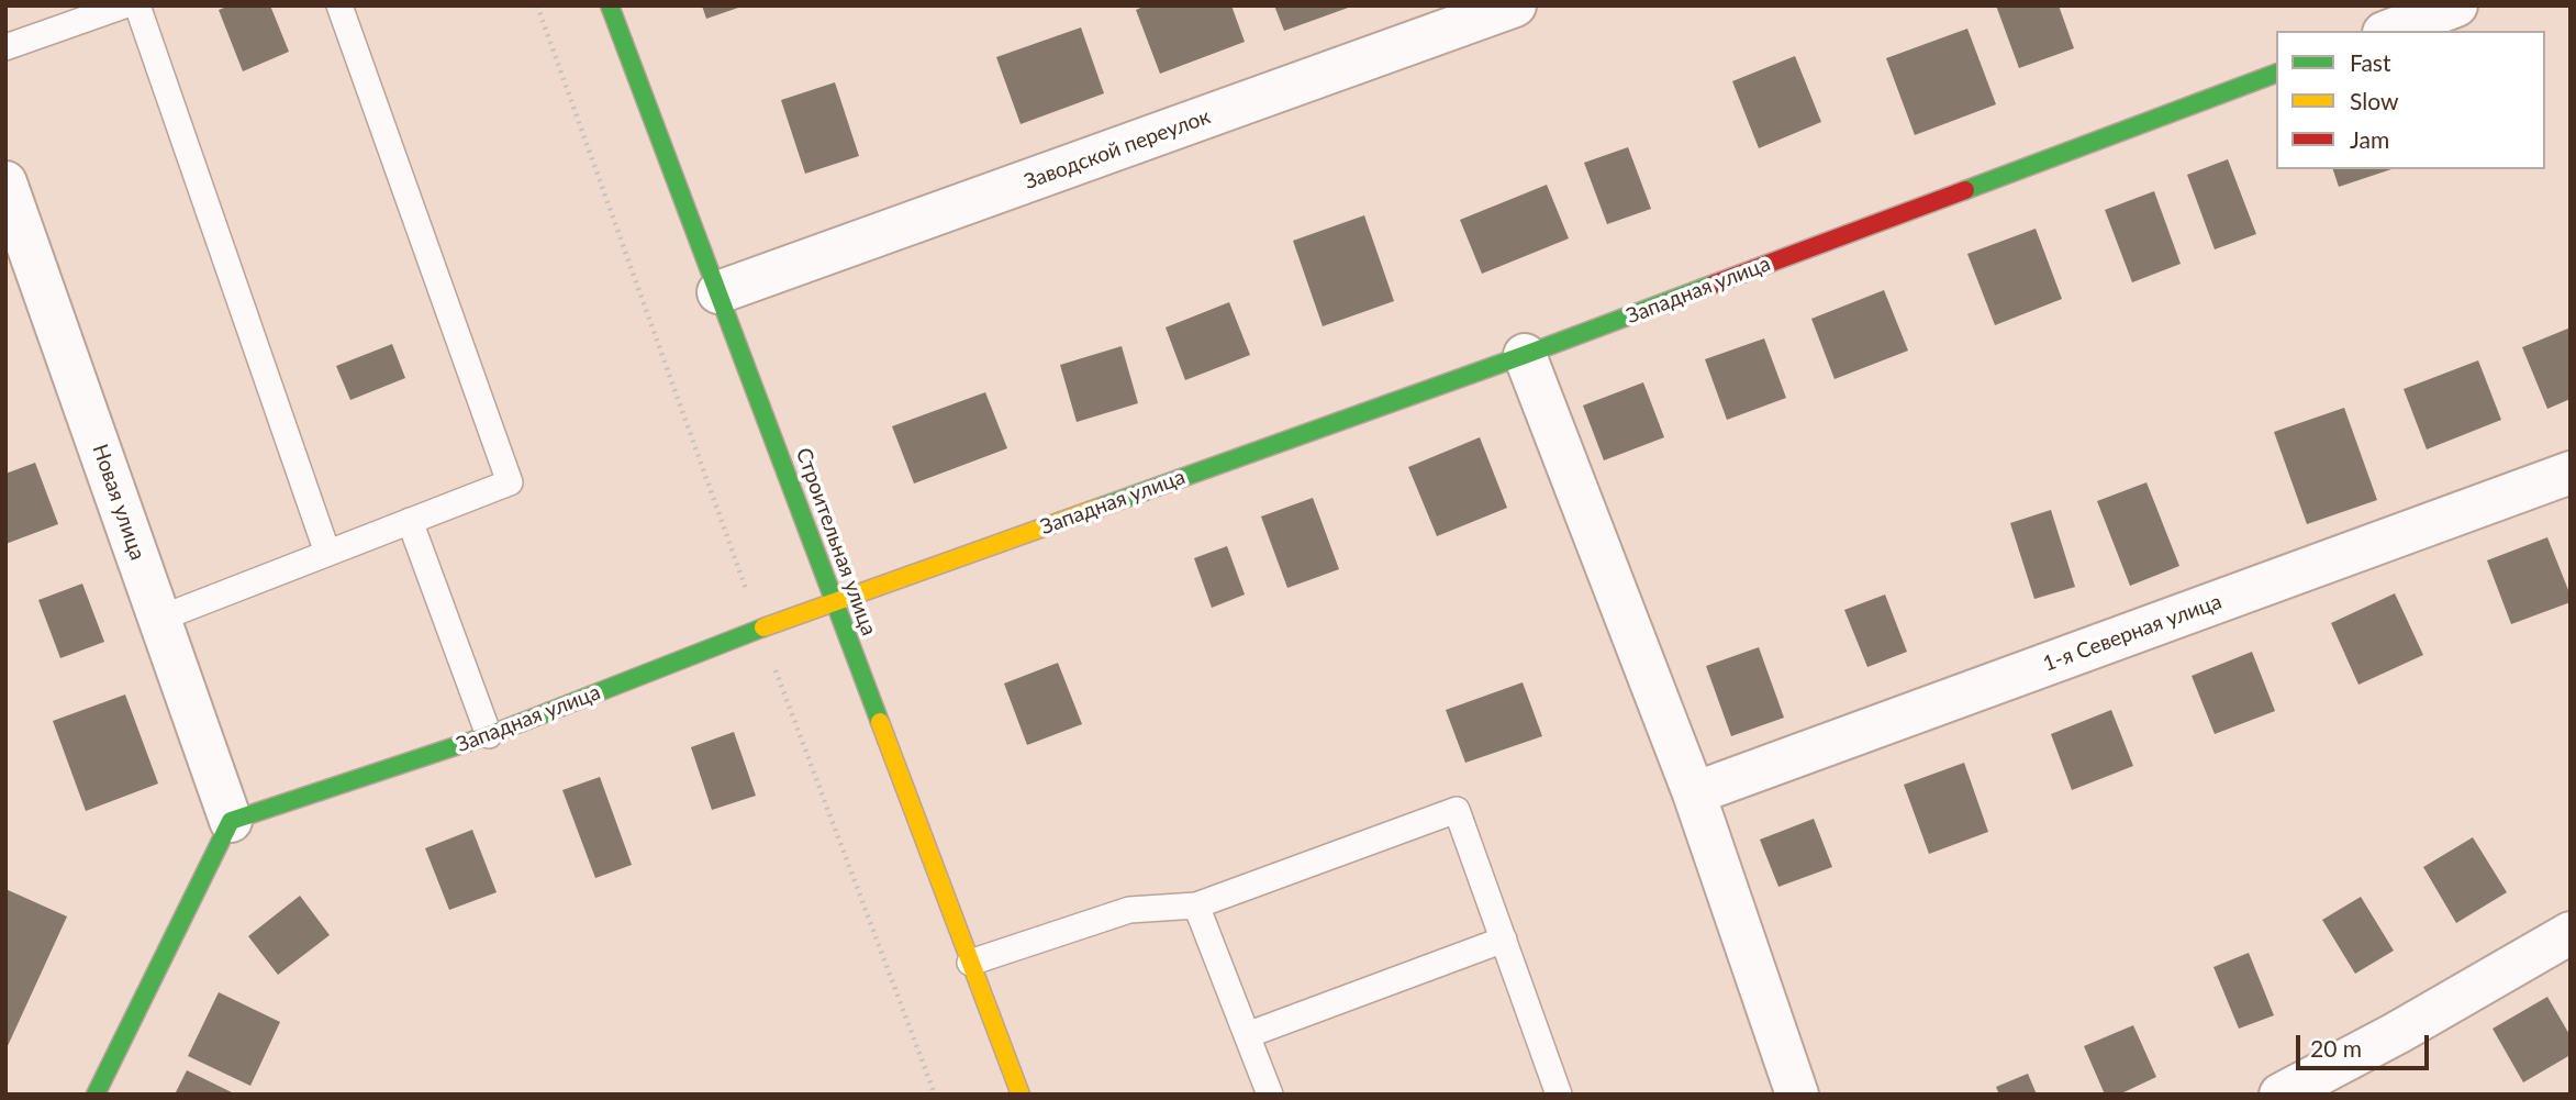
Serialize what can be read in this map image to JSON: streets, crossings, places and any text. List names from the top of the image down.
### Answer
{
  "streets": {
    "street": [
      "Заводской переулок",
      "Западная улица",
      "Новая улица",
      "Строительная улица",
      "1-я Северная улица"
    ]
  },
  "crossings": [
    ["Заводской переулок", "Строительная улица"],
    ["Западная улица", "Новая улица"],
    ["Западная улица", "Строительная улица"]
  ],
  "legend": ["Fast", "Slow", "Jam"],
  "scale_bar": "20 m"
}
